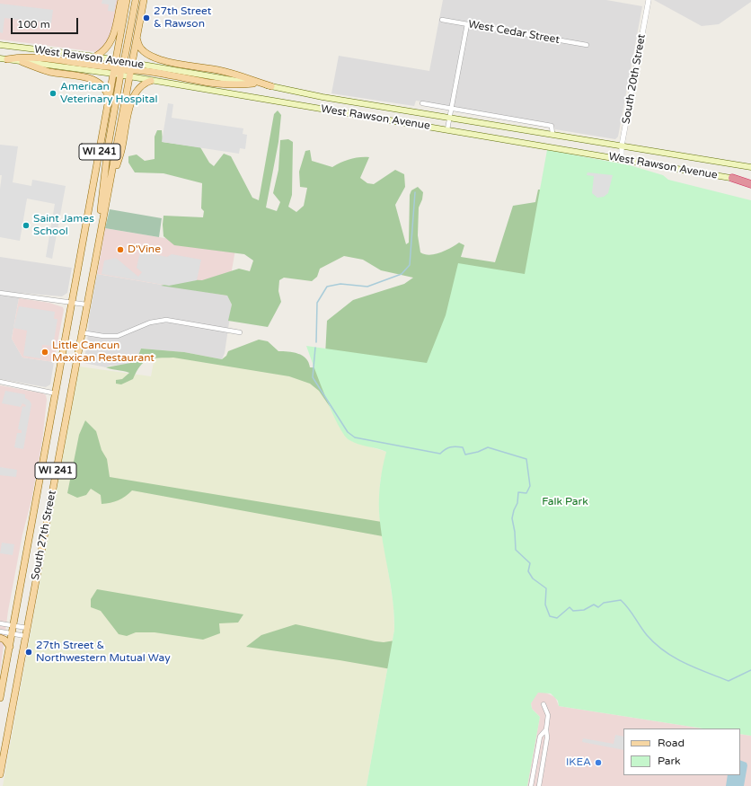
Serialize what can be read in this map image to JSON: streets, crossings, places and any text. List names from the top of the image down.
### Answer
{
  "streets": {
    "main road": ["West Rawson Avenue", "WI 241", "South 27th Street"],
    "street": ["West Cedar Street", "South 20th Street"]
  },
  "crossings": [
    ["West Rawson Avenue", "South 20th Street"],
    ["West Rawson Avenue", "South 27th Street"]
  ],
  "parks": ["Falk Park"],
  "places": [
    "27th Street & Rawson",
    "American Veterinary Hospital",
    "Saint James School",
    "D'Vine",
    "Little Cancun Mexican Restaurant",
    "27th Street & Northwestern Mutual Way",
    "IKEA"
  ],
  "legend": ["Road", "Park"],
  "scale_bar": "100 m"
}
